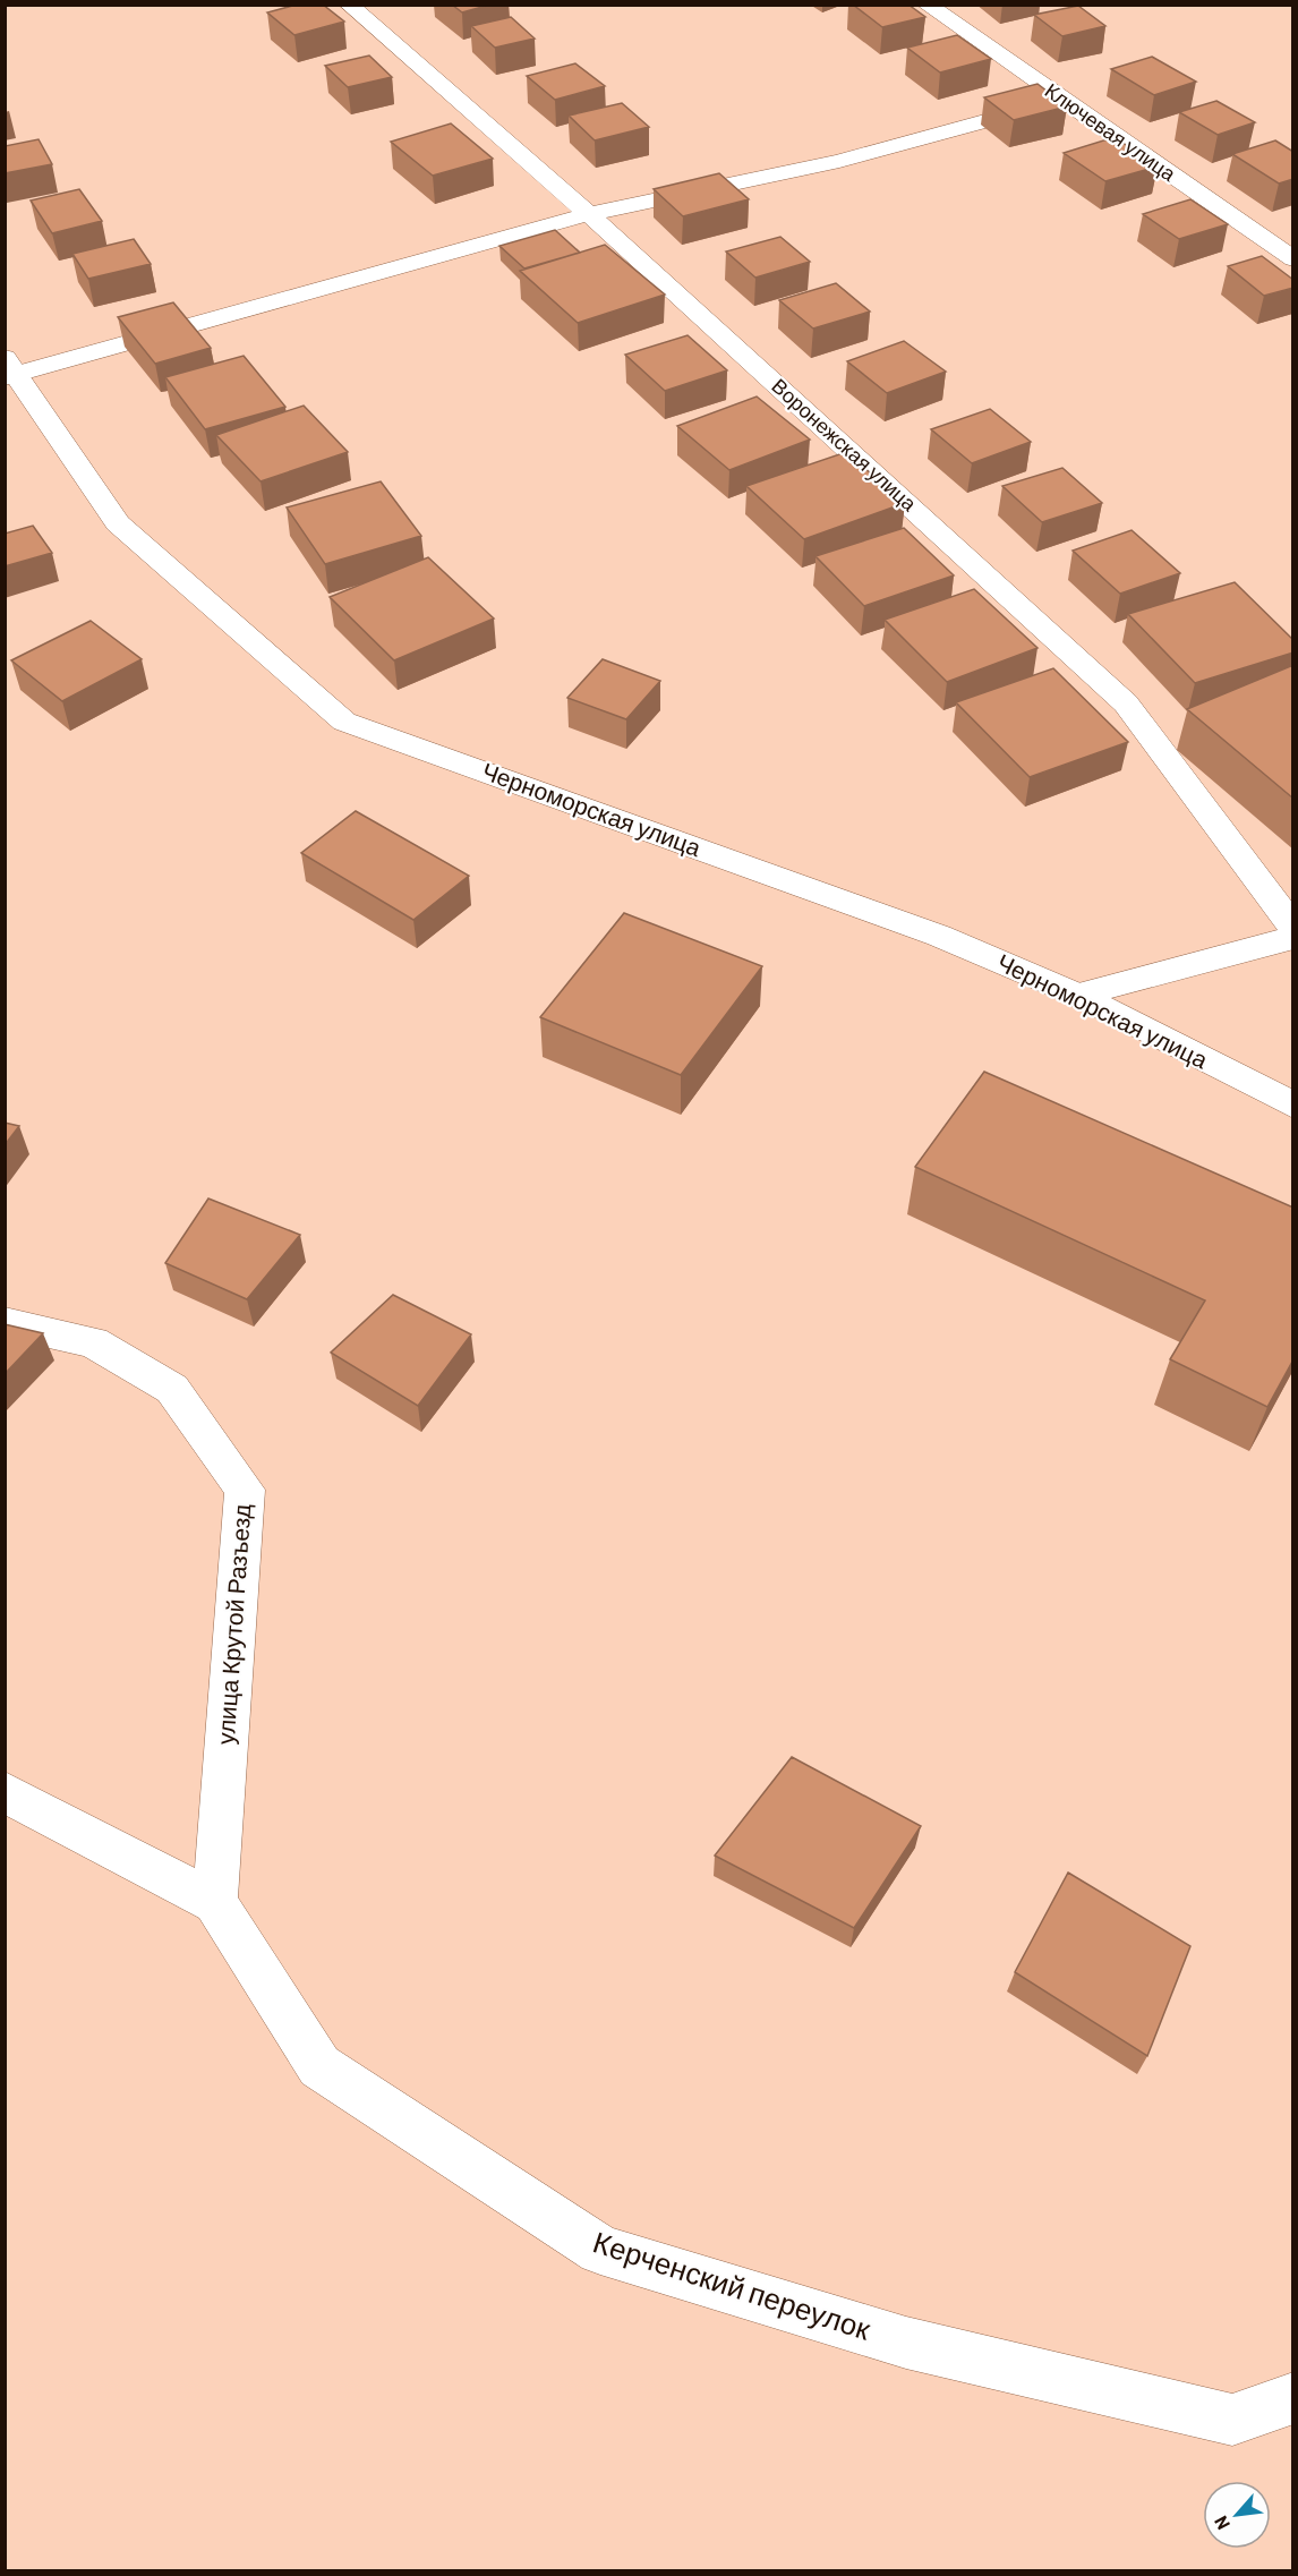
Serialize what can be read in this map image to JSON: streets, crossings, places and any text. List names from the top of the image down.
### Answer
{
  "streets": {
    "street": [
      "Ключевая улица",
      "Воронежская улица",
      "Черноморская улица",
      "улица Крутой Разъезд",
      "Керченский переулок"
    ]
  },
  "crossings": [
    ["улица Крутой Разъезд", "Керченский переулок"]
  ],
  "north": "bottom left"
}
